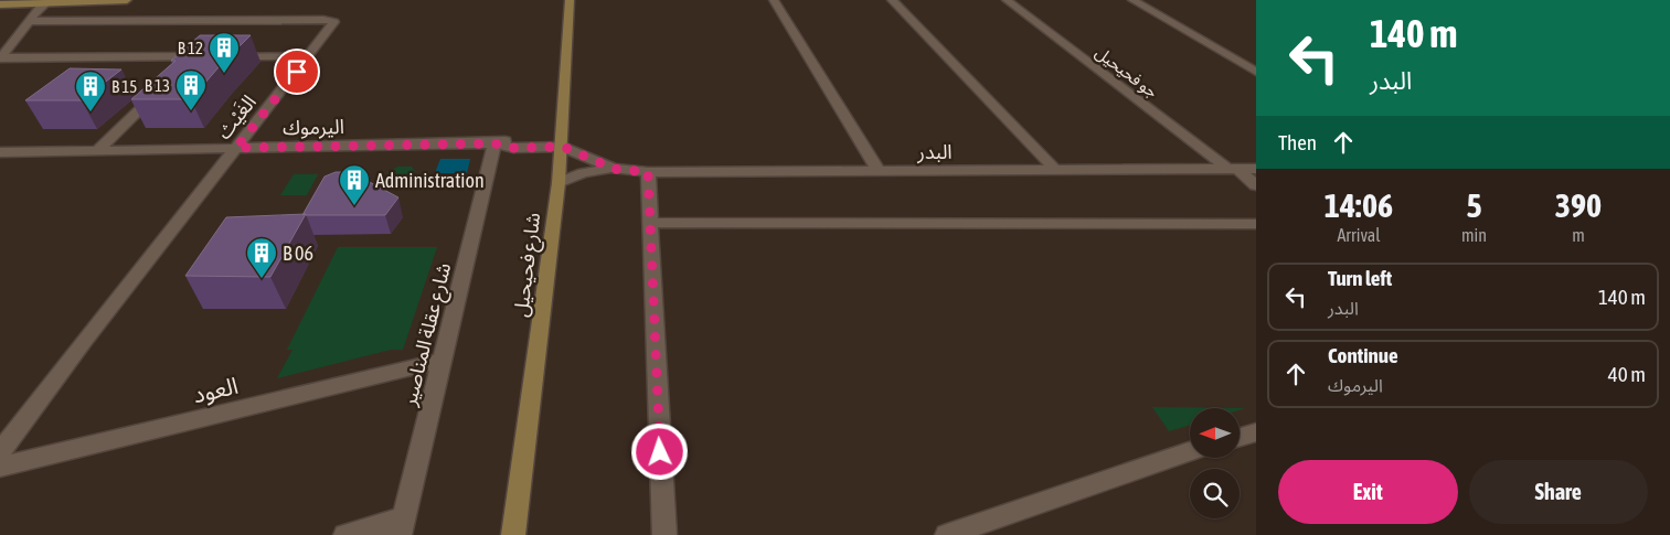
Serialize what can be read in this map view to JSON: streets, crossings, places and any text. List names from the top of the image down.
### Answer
{
  "streets": {
    "street": [
      "جو فحيحيل",
      "الغَيْث",
      "اليرموك",
      "البدر",
      "شارع فحيحيل",
      "شارع عقلة المناصير",
      "العود"
    ]
  },
  "crossings": [
    ["جو فحيحيل", "البدر"],
    ["الغَيْث", "اليرموك"],
    ["اليرموك", "البدر"],
    ["اليرموك", "شارع فحيحيل"],
    ["اليرموك", "شارع عقلة المناصير"],
    ["البدر", "شارع فحيحيل"],
    ["شارع عقلة المناصير", "العود"]
  ],
  "places": {
    "building": [
      "B 12",
      "B 13",
      "B 15",
      "Administration",
      "B 06"
    ]
  },
  "north": "left",
  "page": {
    "turn": ["140 m", "البدر"],
    "then": "Then",
    "eta": [
      "14:06",
      "Arrival",
      "5",
      "min",
      "390",
      "m"
    ],
    "list": [
      {
        "name": "Turn left",
        "note": "البدر",
        "value": "140 m"
      },
      {
        "name": "Continue",
        "note": "اليرموك",
        "value": "40 m"
      }
    ],
    "buttons": ["Exit", "Share"]
  }
}
